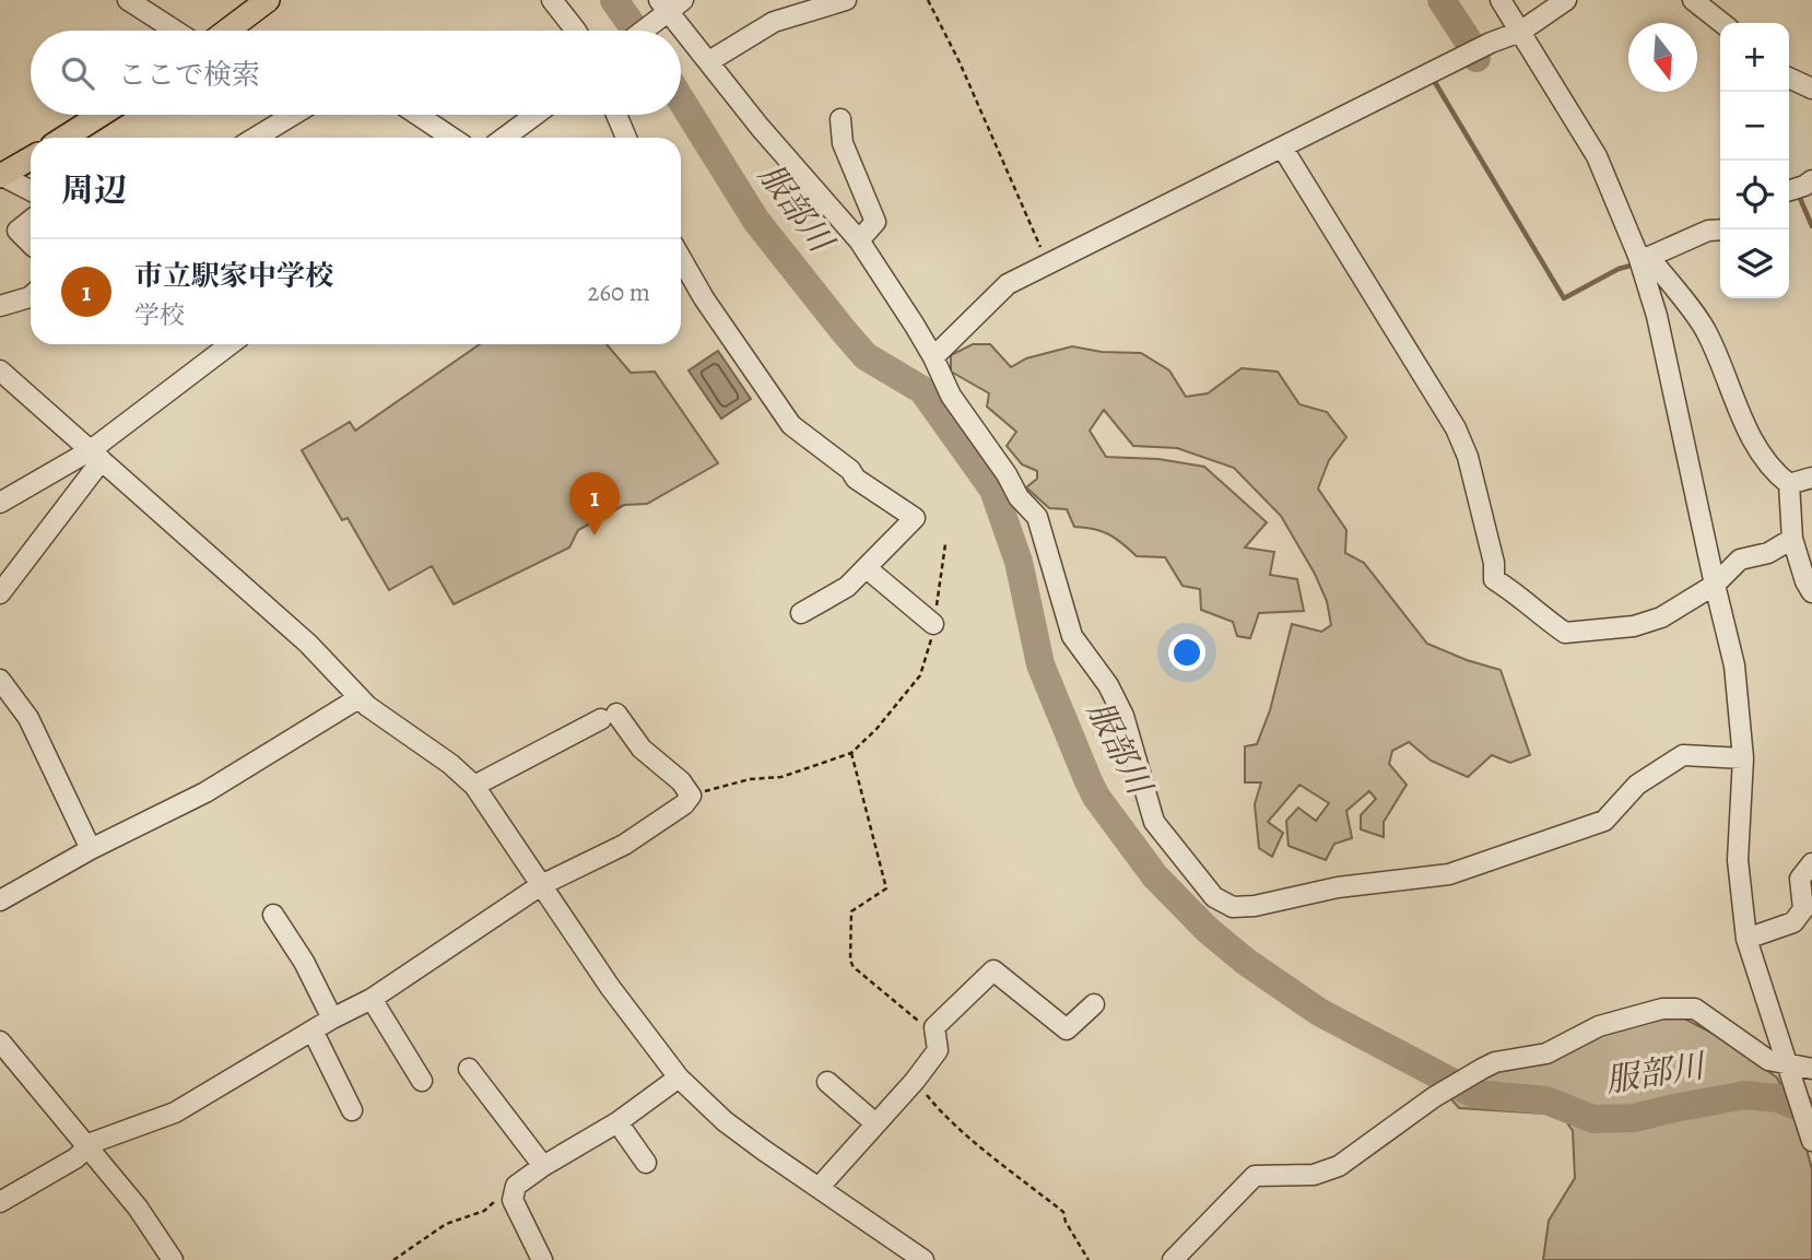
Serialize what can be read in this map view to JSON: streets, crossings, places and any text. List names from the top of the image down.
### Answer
{
  "water": ["服部川"],
  "north": "bottom",
  "page": {
    "map_buttons": ["+", "−"],
    "search": "ここで検索",
    "heading": "周辺",
    "list": [
      {
        "mark": "1",
        "name": "市立駅家中学校",
        "note": "学校",
        "value": "260 m"
      }
    ],
    "pins": "1"
  }
}
